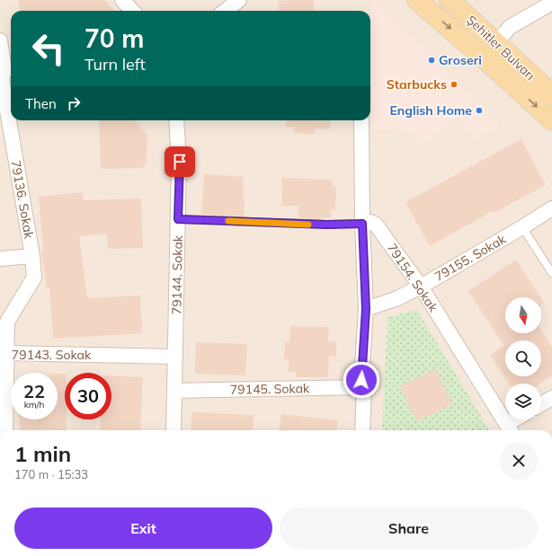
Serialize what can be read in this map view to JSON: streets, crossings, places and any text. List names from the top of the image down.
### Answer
{
  "streets": {
    "main road": ["Şehitler Bulvarı"],
    "street": [
      "79136. Sokak",
      "79155. Sokak",
      "79144. Sokak",
      "79154. Sokak",
      "79143. Sokak",
      "79145. Sokak"
    ]
  },
  "crossings": [
    ["79136. Sokak", "79143. Sokak"],
    ["79155. Sokak", "79154. Sokak"],
    ["79144. Sokak", "79143. Sokak"],
    ["79144. Sokak", "79145. Sokak"]
  ],
  "places": ["Groseri", "Starbucks", "English Home"],
  "north": "bottom",
  "page": {
    "turn": ["70 m", "Turn left"],
    "then": "Then",
    "speed": "22 km/h",
    "limit": "30",
    "heading": ["1 min", "170 m · 15:33"],
    "buttons": ["Exit", "Share"]
  }
}
